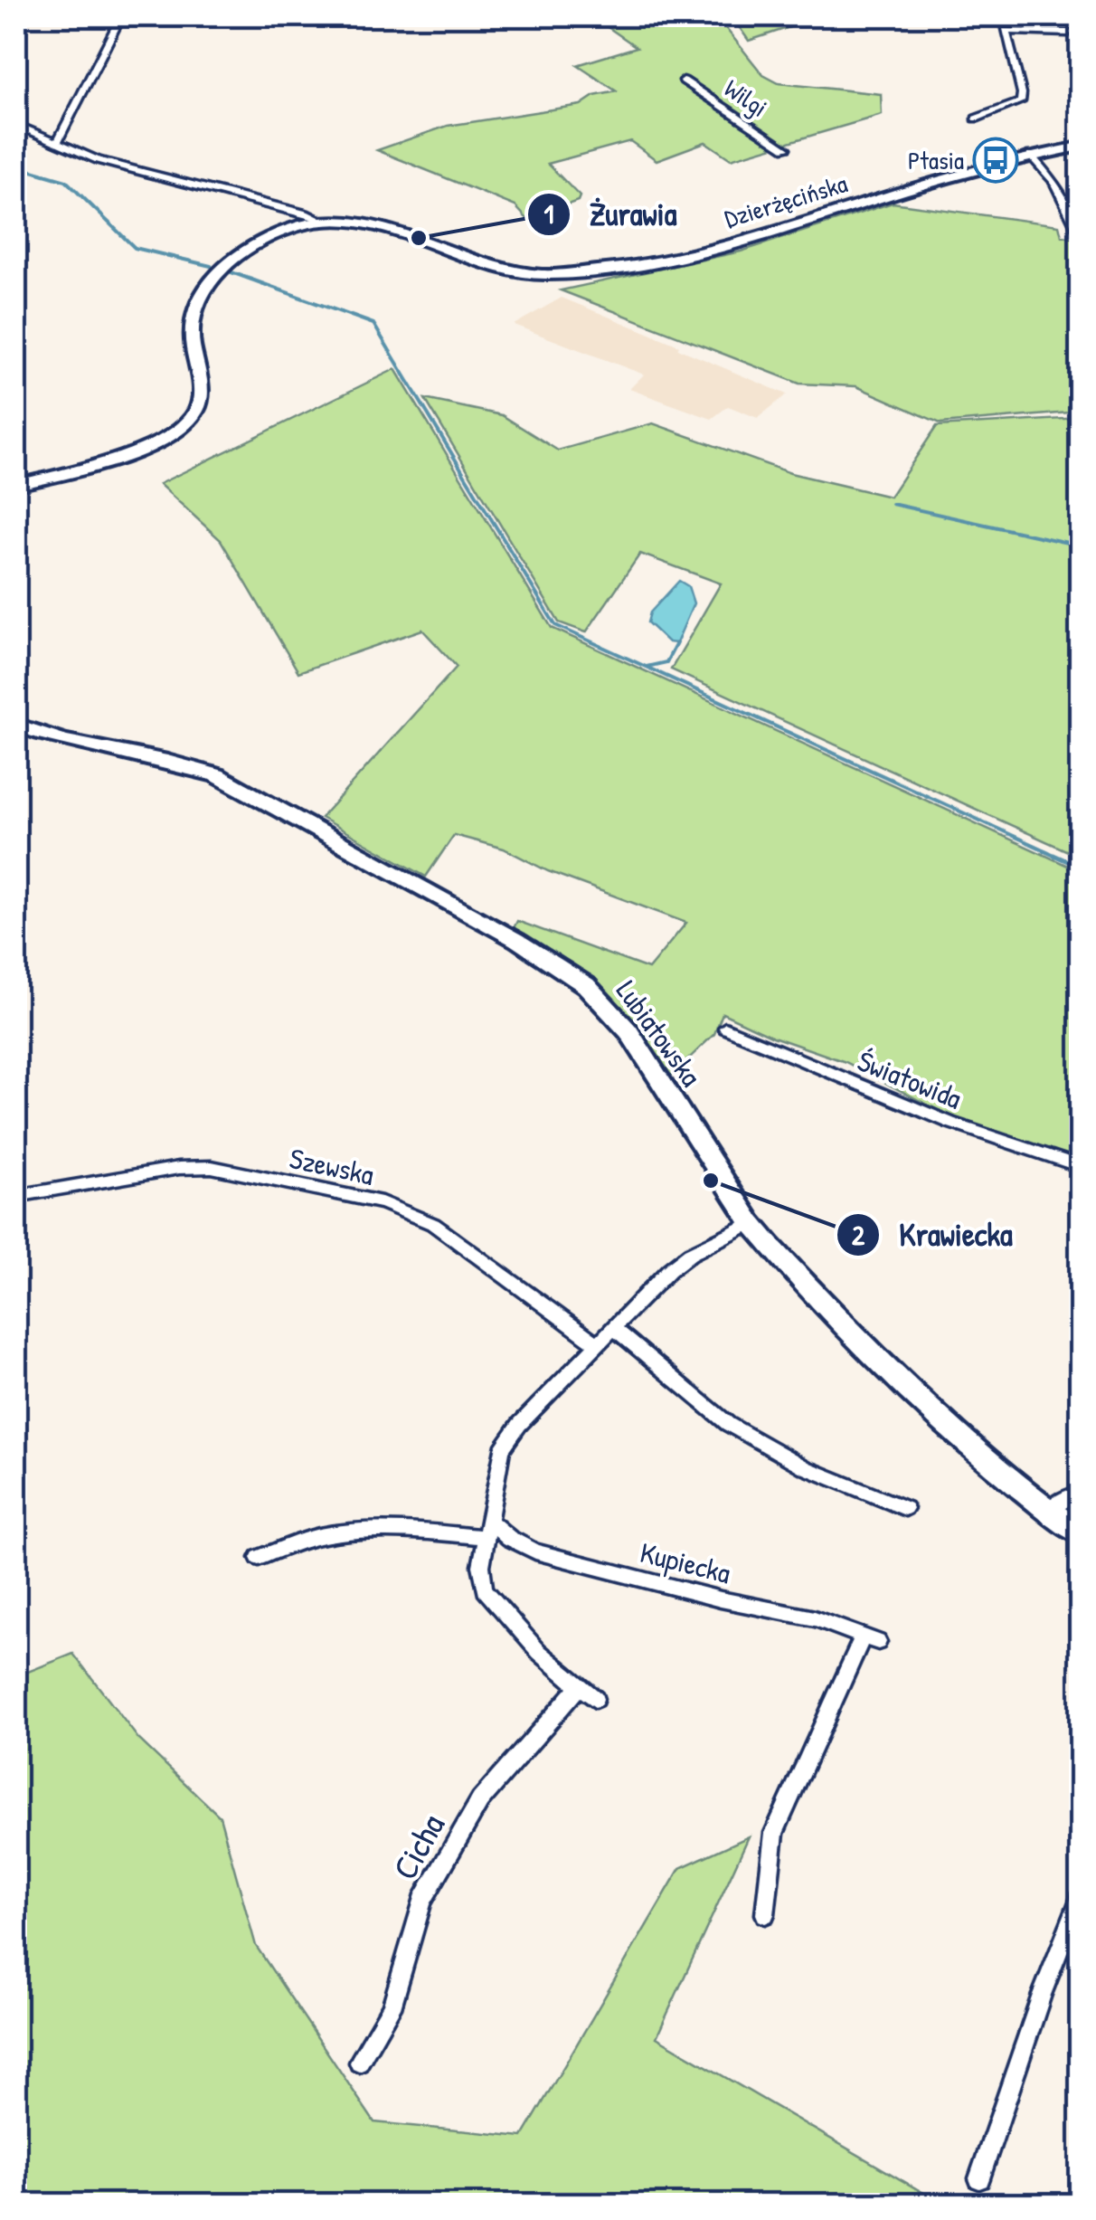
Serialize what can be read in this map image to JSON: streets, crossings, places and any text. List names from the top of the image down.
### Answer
{
  "streets": {
    "street": [
      "Wilgi",
      "Dzierżęcińska",
      "Lubiatowska",
      "Światowida",
      "Szewska",
      "Kupiecka",
      "Cicha"
    ]
  },
  "places": {
    "bus stop": ["Ptasia"],
    "other": ["Żurawia", "Krawiecka"]
  }
}
